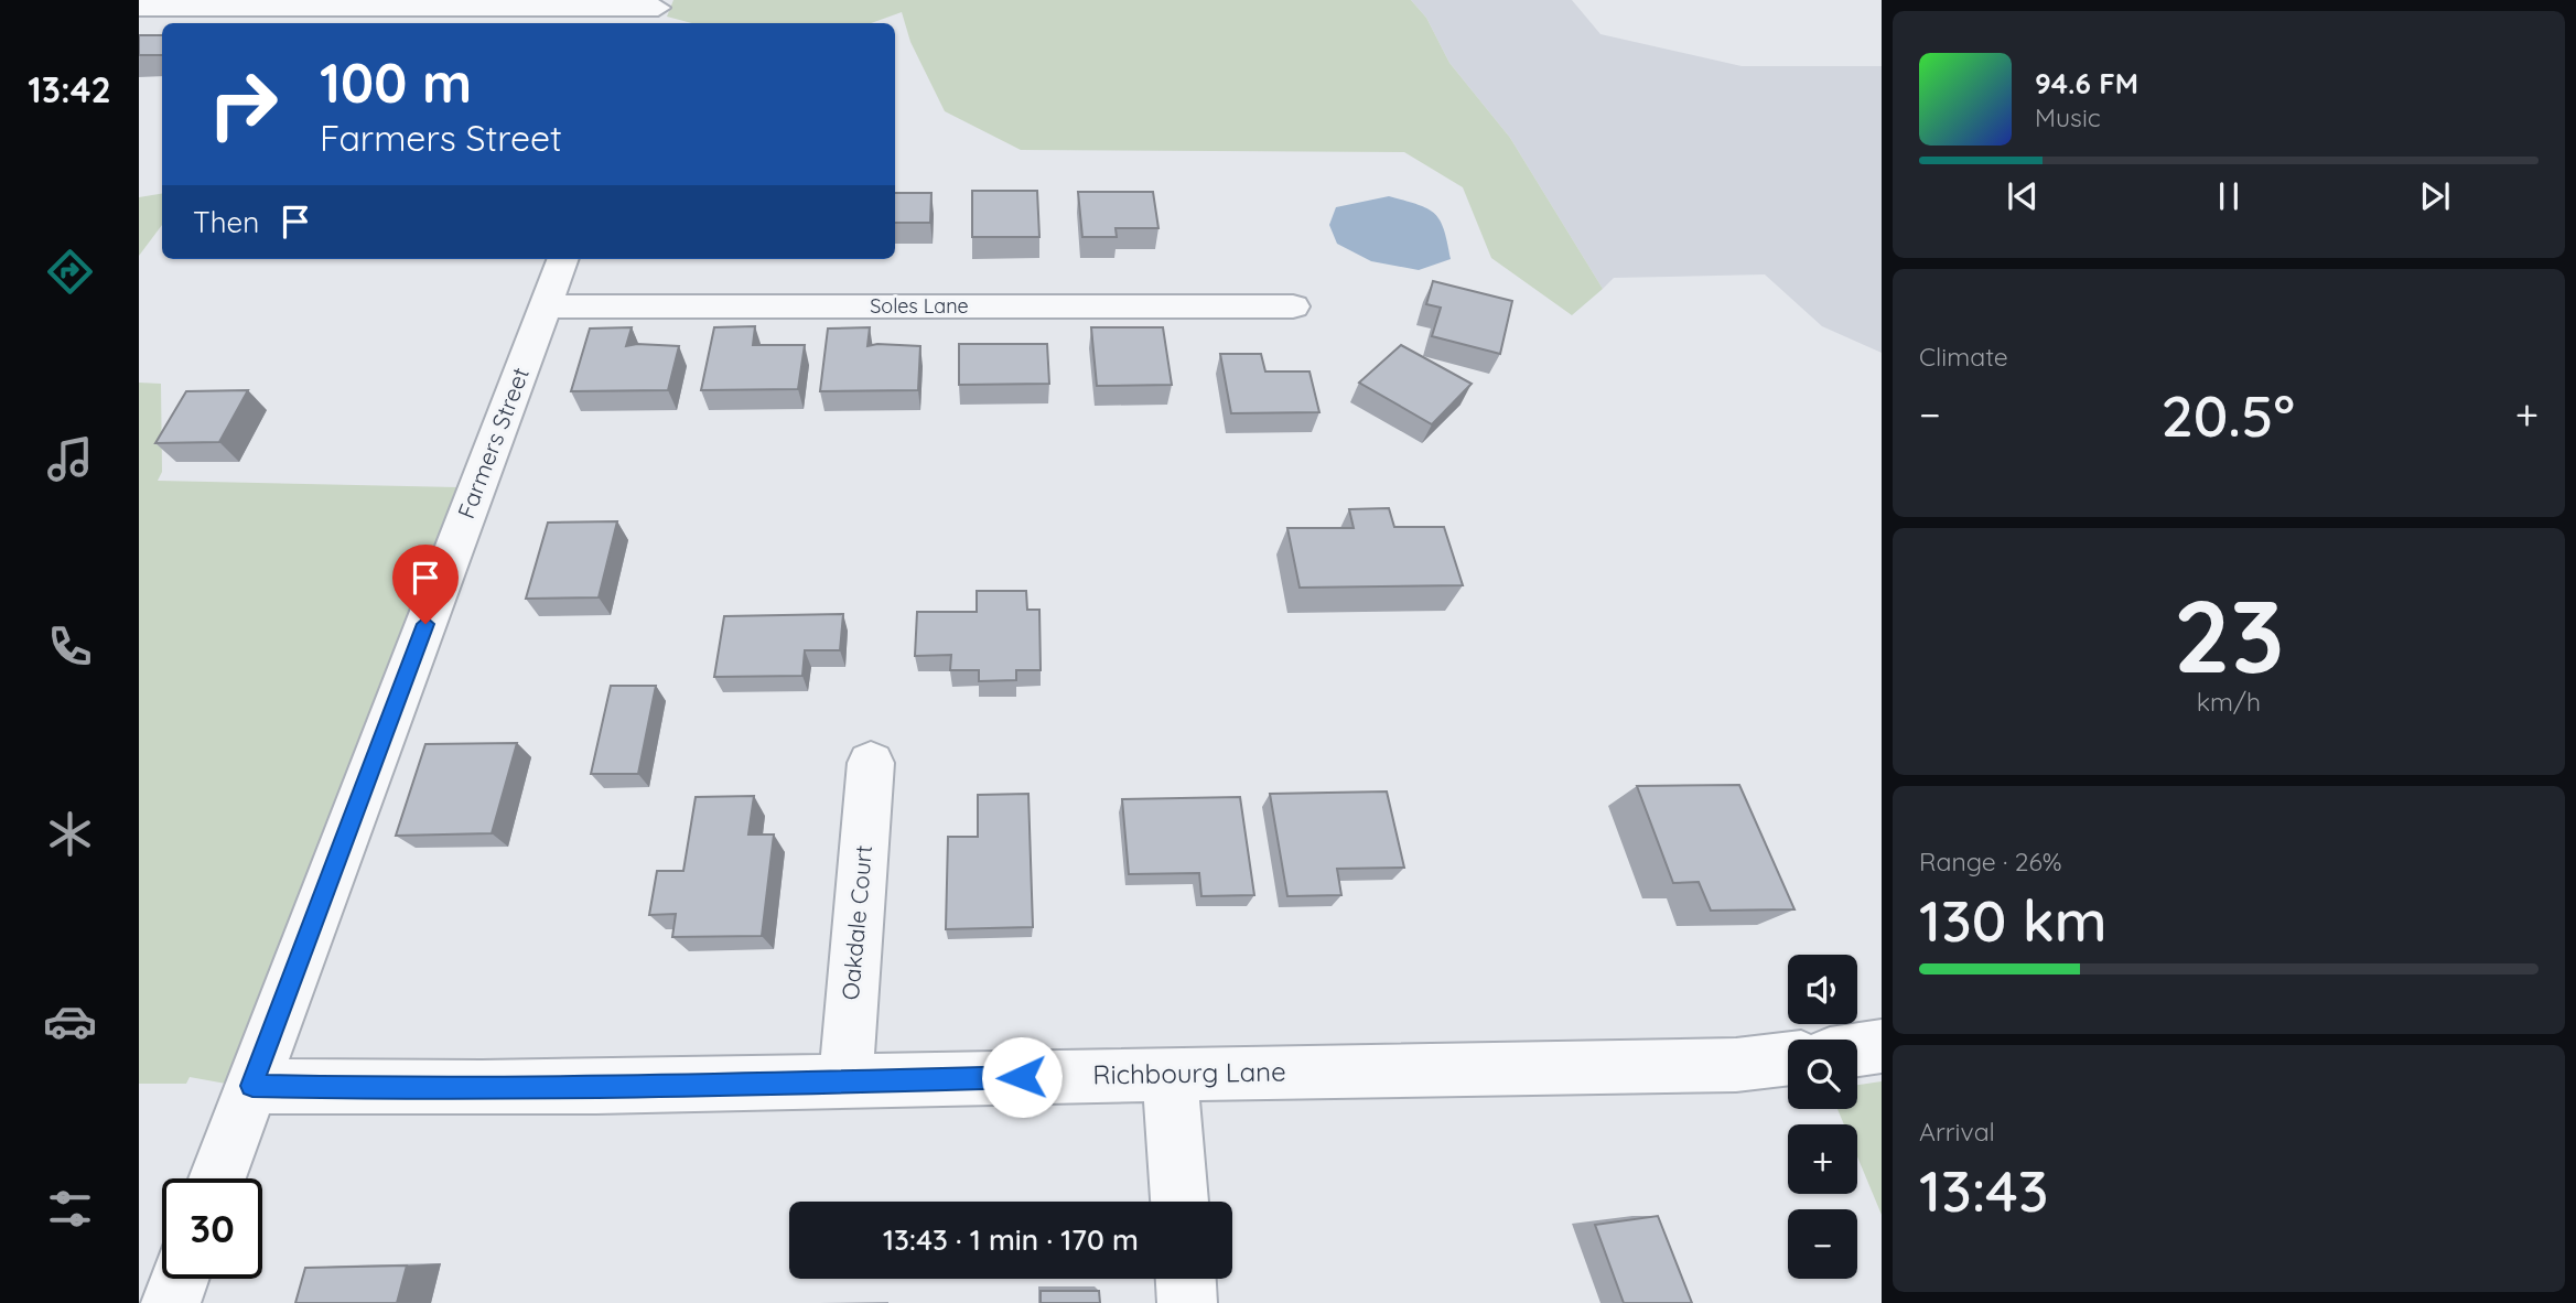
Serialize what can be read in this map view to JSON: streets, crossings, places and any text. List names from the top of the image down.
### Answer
{
  "streets": {
    "street": [
      "Soles Lane",
      "Farmers Street",
      "Oakdale Court",
      "Richbourg Lane"
    ]
  },
  "crossings": [
    ["Soles Lane", "Farmers Street"],
    ["Farmers Street", "Richbourg Lane"],
    ["Oakdale Court", "Richbourg Lane"]
  ],
  "page": {
    "tabs": "13:42",
    "turn": ["100 m", "Farmers Street"],
    "song": ["94.6 FM", "Music"],
    "then": "Then",
    "tile": [
      "Climate",
      ["23", "km/h"],
      ["Range · 26%", "130 km"],
      ["Arrival", "13:43"]
    ],
    "heat": ["−", "20.5°", "+"],
    "map_buttons": ["+", "−"],
    "limit": "30",
    "trip": "13:43 · 1 min · 170 m"
  }
}
